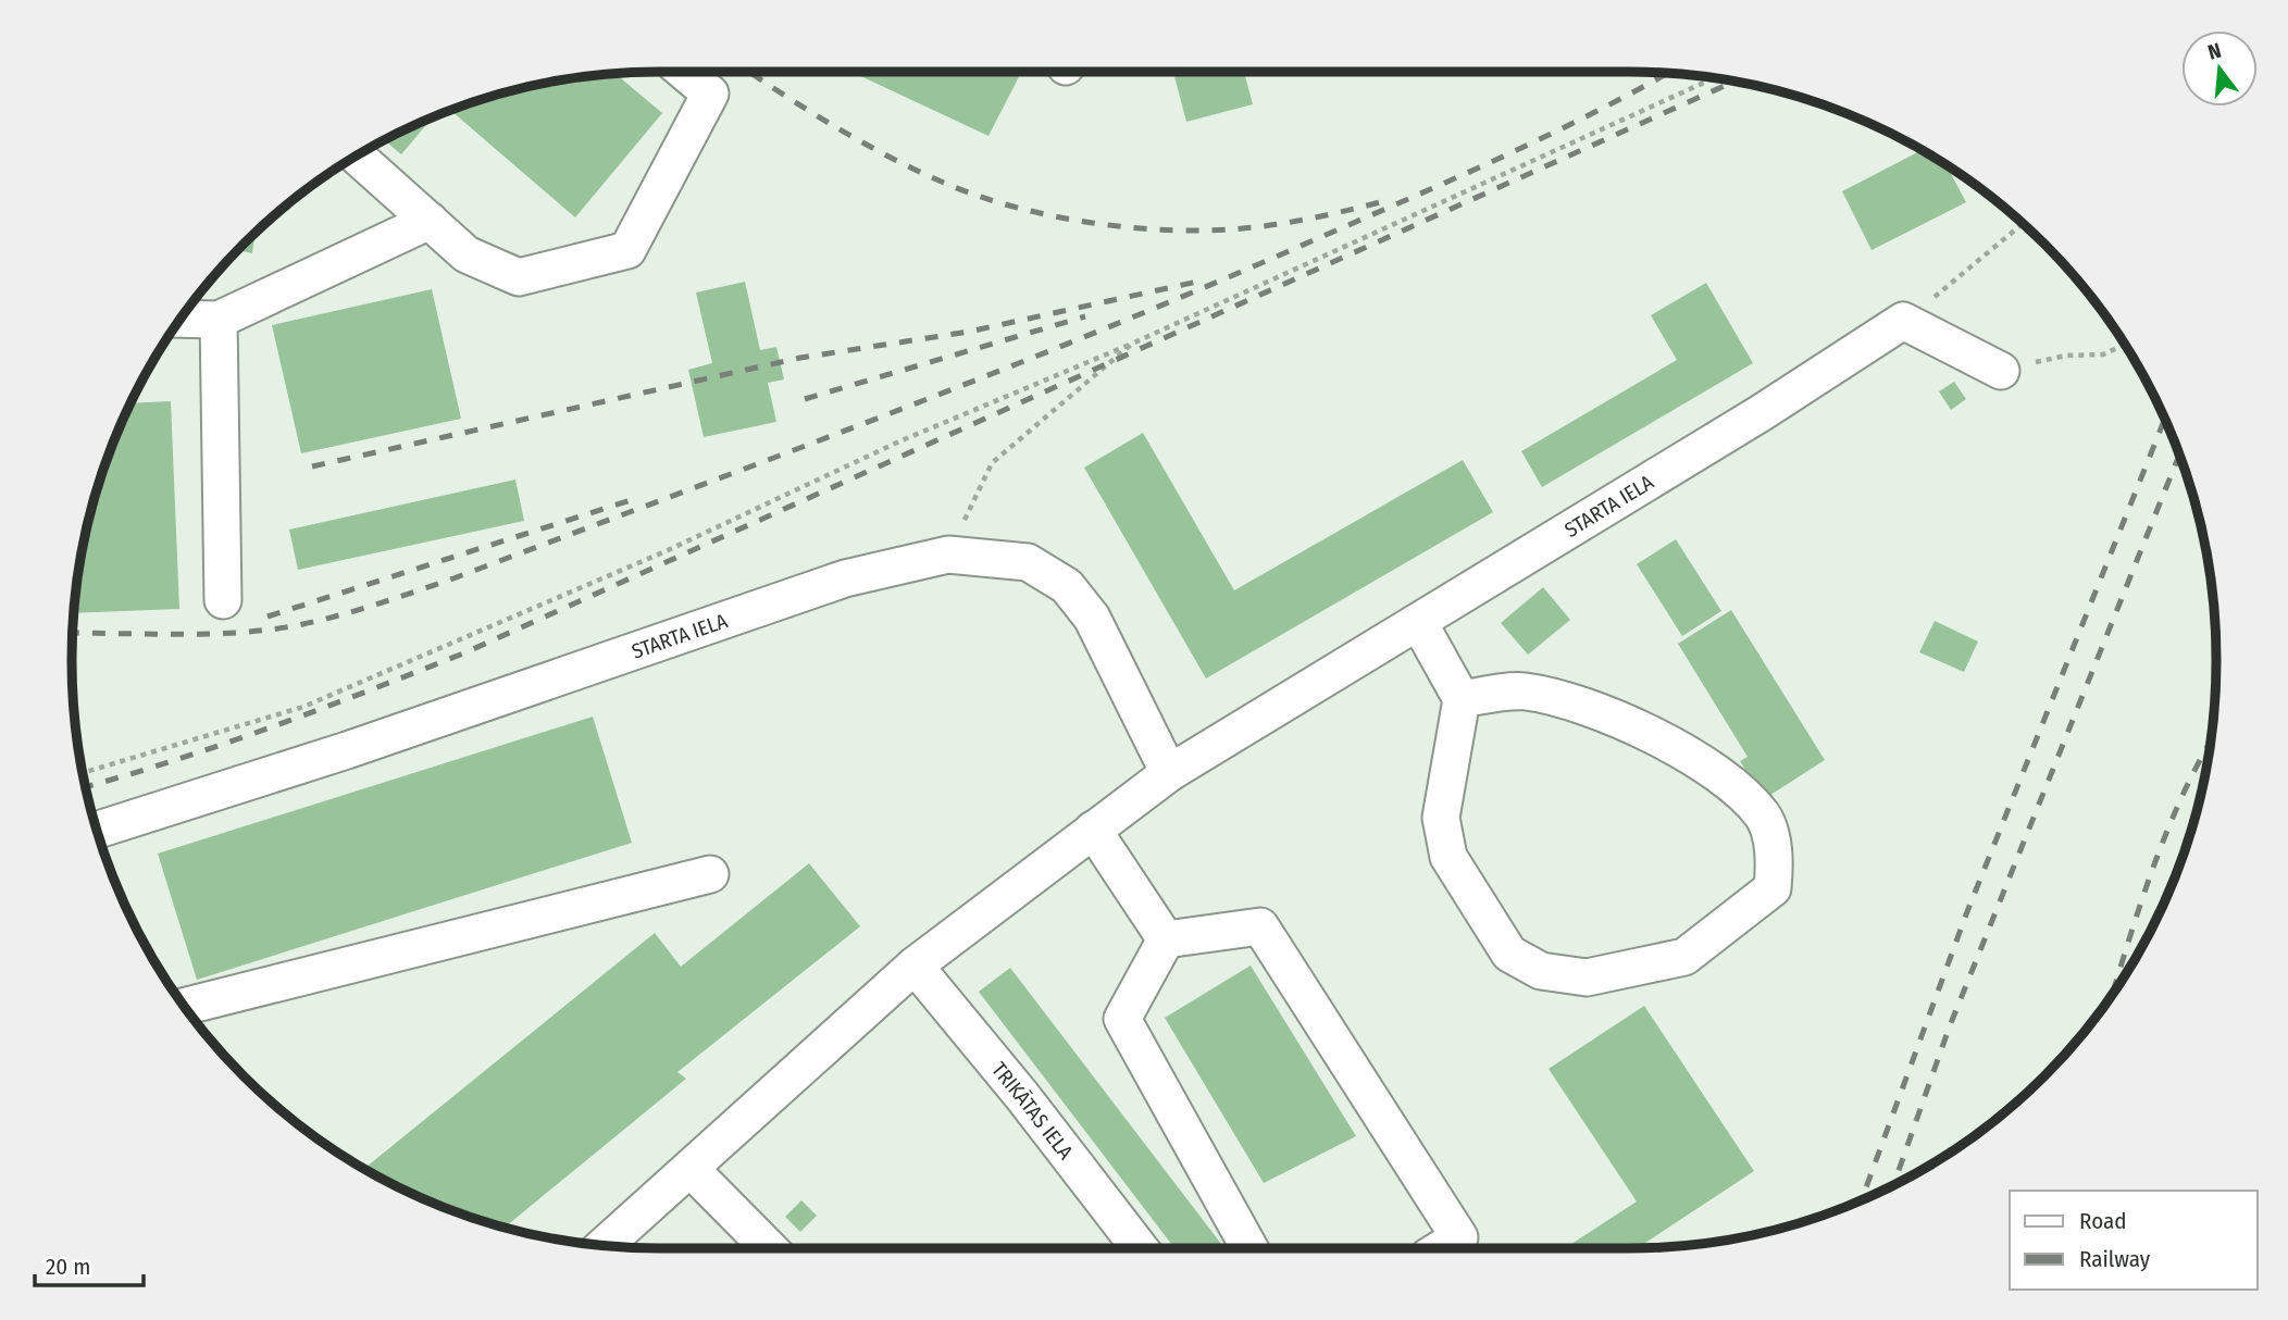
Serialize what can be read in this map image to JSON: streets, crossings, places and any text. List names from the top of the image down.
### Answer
{
  "streets": {
    "street": ["STARTA IELA", "TRIKĀTAS IELA"]
  },
  "crossings": [
    ["STARTA IELA", "TRIKĀTAS IELA"]
  ],
  "legend": ["Road", "Railway"],
  "scale_bar": "20 m",
  "north": "top"
}
